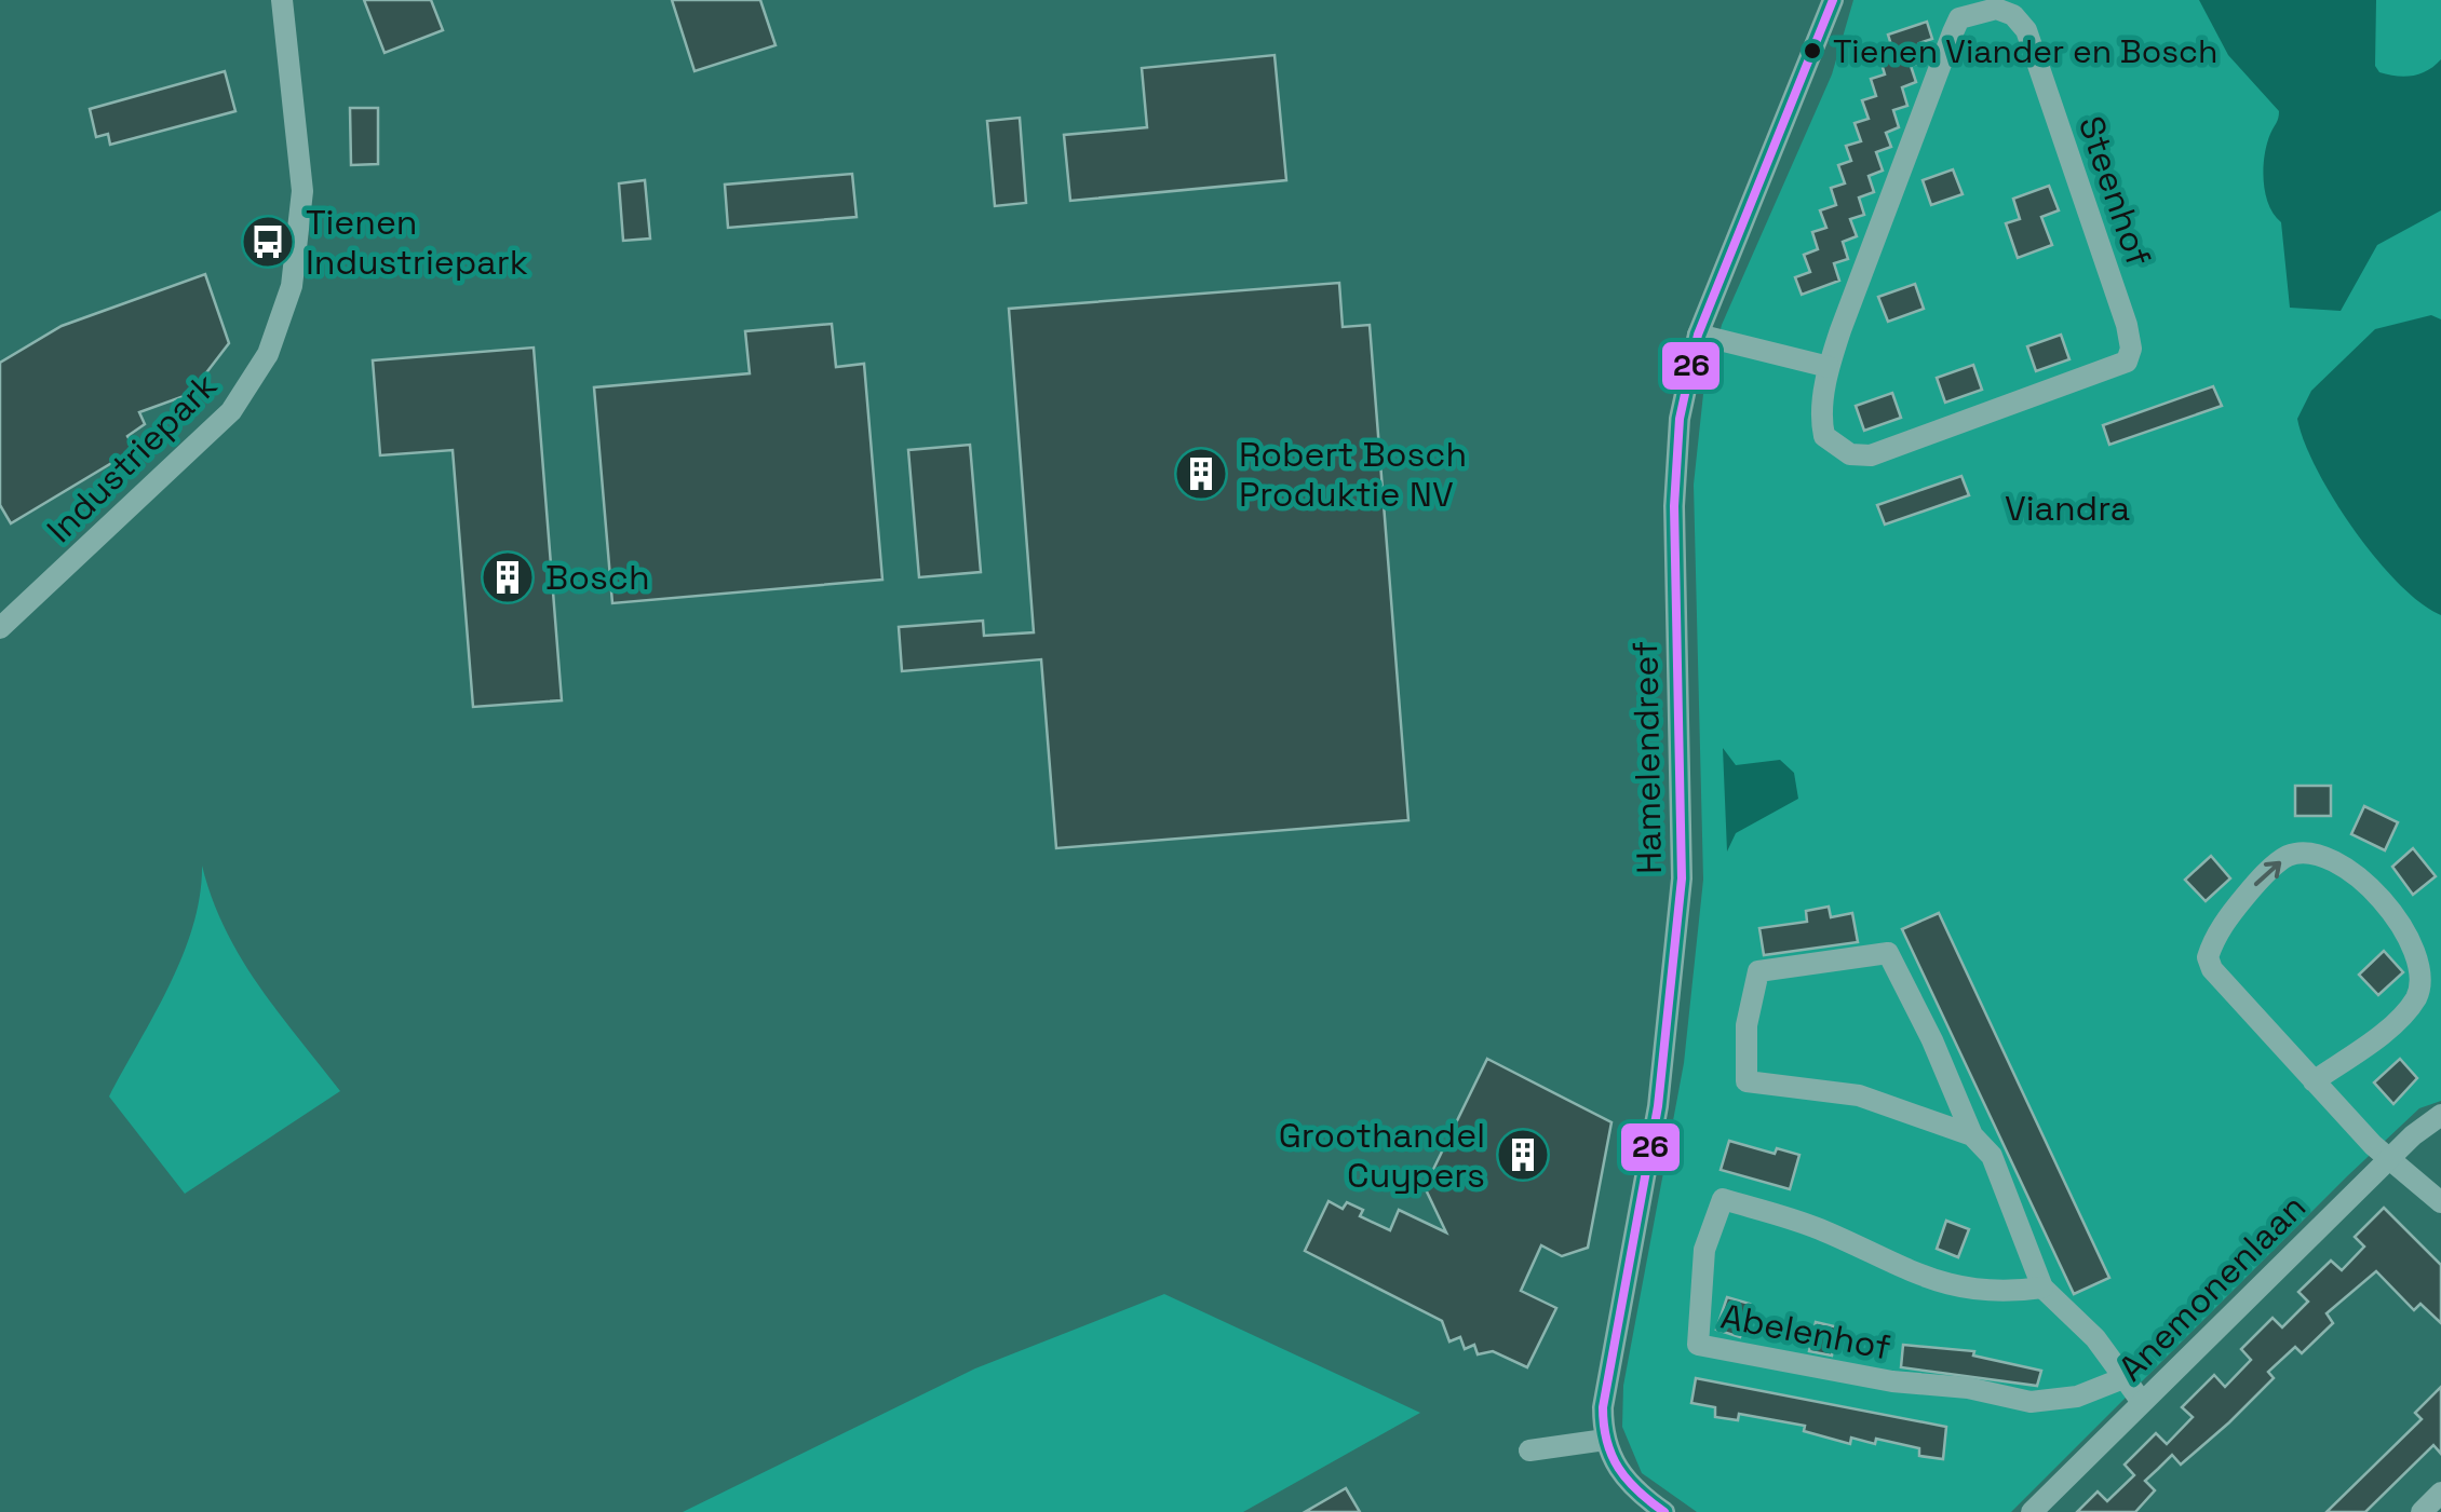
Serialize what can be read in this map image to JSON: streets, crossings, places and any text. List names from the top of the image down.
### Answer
{
  "streets": {
    "street": [
      "Steenhof",
      "Industriepark",
      "Hamelendreef",
      "Anemonenlaan",
      "Abelenhof"
    ]
  },
  "parks": ["Viandra"],
  "places": {
    "other": ["Tienen Viander en Bosch"],
    "bus stop": ["Tienen Industriepark"],
    "building": ["Robert Bosch Produktie NV", "Bosch", "Groothandel Cuypers"]
  },
  "lines": ["transit line 26"]
}
